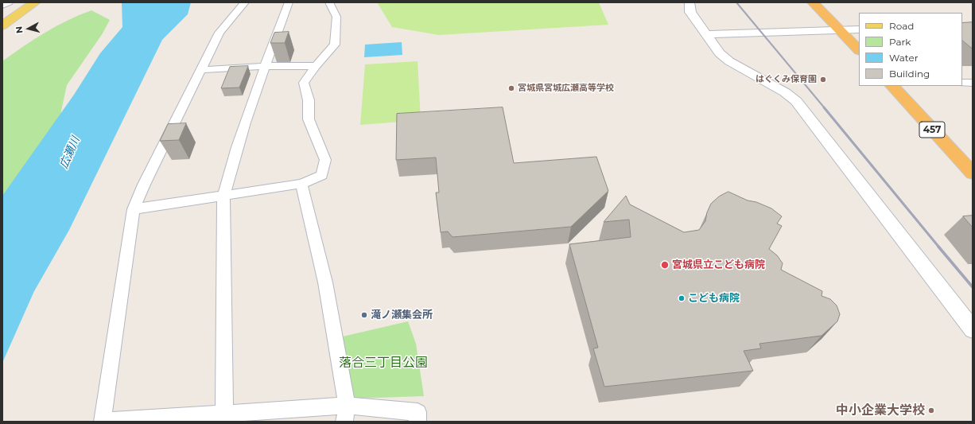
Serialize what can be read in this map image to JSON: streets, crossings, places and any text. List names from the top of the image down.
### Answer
{
  "streets": {
    "highway": ["457"]
  },
  "water": ["広瀬川"],
  "parks": ["落合三丁目公園"],
  "places": [
    "はぐくみ保育園",
    "宮城県宮城広瀬高等学校",
    "宮城県立こども病院",
    "こども病院",
    "滝ノ瀬集会所",
    "中小企業大学校"
  ],
  "legend": [
    "Road",
    "Park",
    "Water",
    "Building"
  ],
  "north": "left"
}
